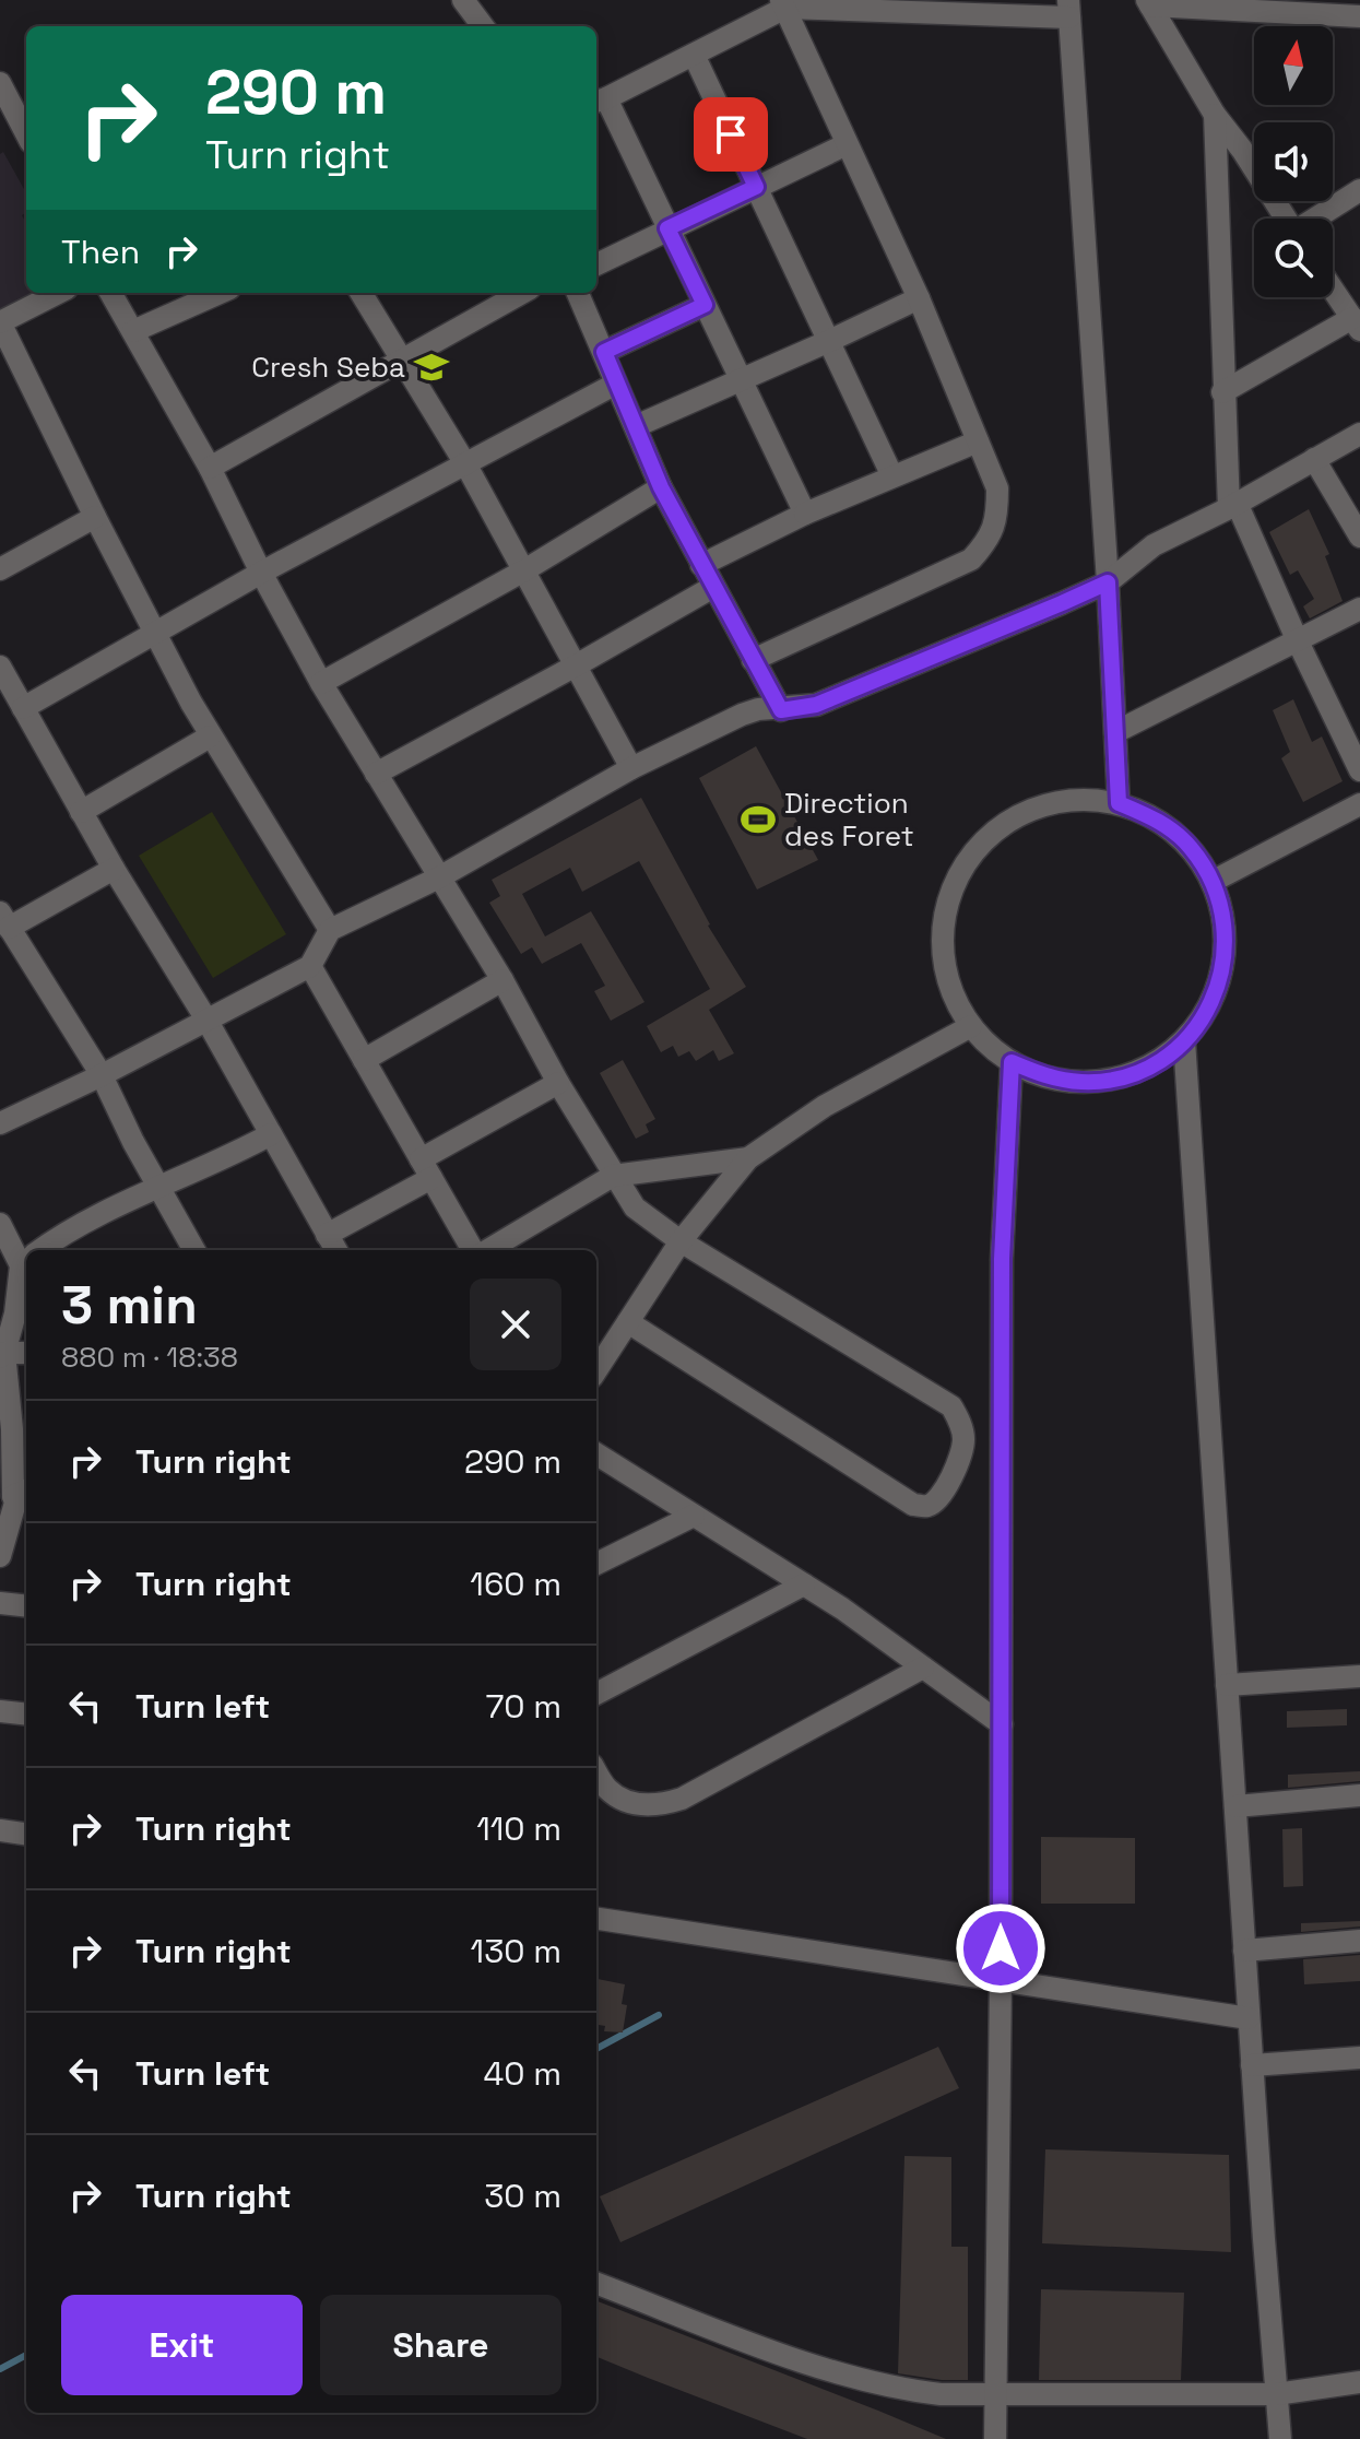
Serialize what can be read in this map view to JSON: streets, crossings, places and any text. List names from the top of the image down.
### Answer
{
  "places": {
    "school or university": ["Cresh Seba"],
    "sports": ["Direction des Foret"]
  },
  "north": "top",
  "page": {
    "turn": ["290 m", "Turn right"],
    "then": "Then",
    "heading": ["3 min", "880 m · 18:38"],
    "list": [
      {
        "name": "Turn right",
        "value": "290 m"
      },
      {
        "name": "Turn right",
        "value": "160 m"
      },
      {
        "name": "Turn left",
        "value": "70 m"
      },
      {
        "name": "Turn right",
        "value": "110 m"
      },
      {
        "name": "Turn right",
        "value": "130 m"
      },
      {
        "name": "Turn left",
        "value": "40 m"
      },
      {
        "name": "Turn right",
        "value": "30 m"
      }
    ],
    "buttons": ["Exit", "Share"]
  }
}
